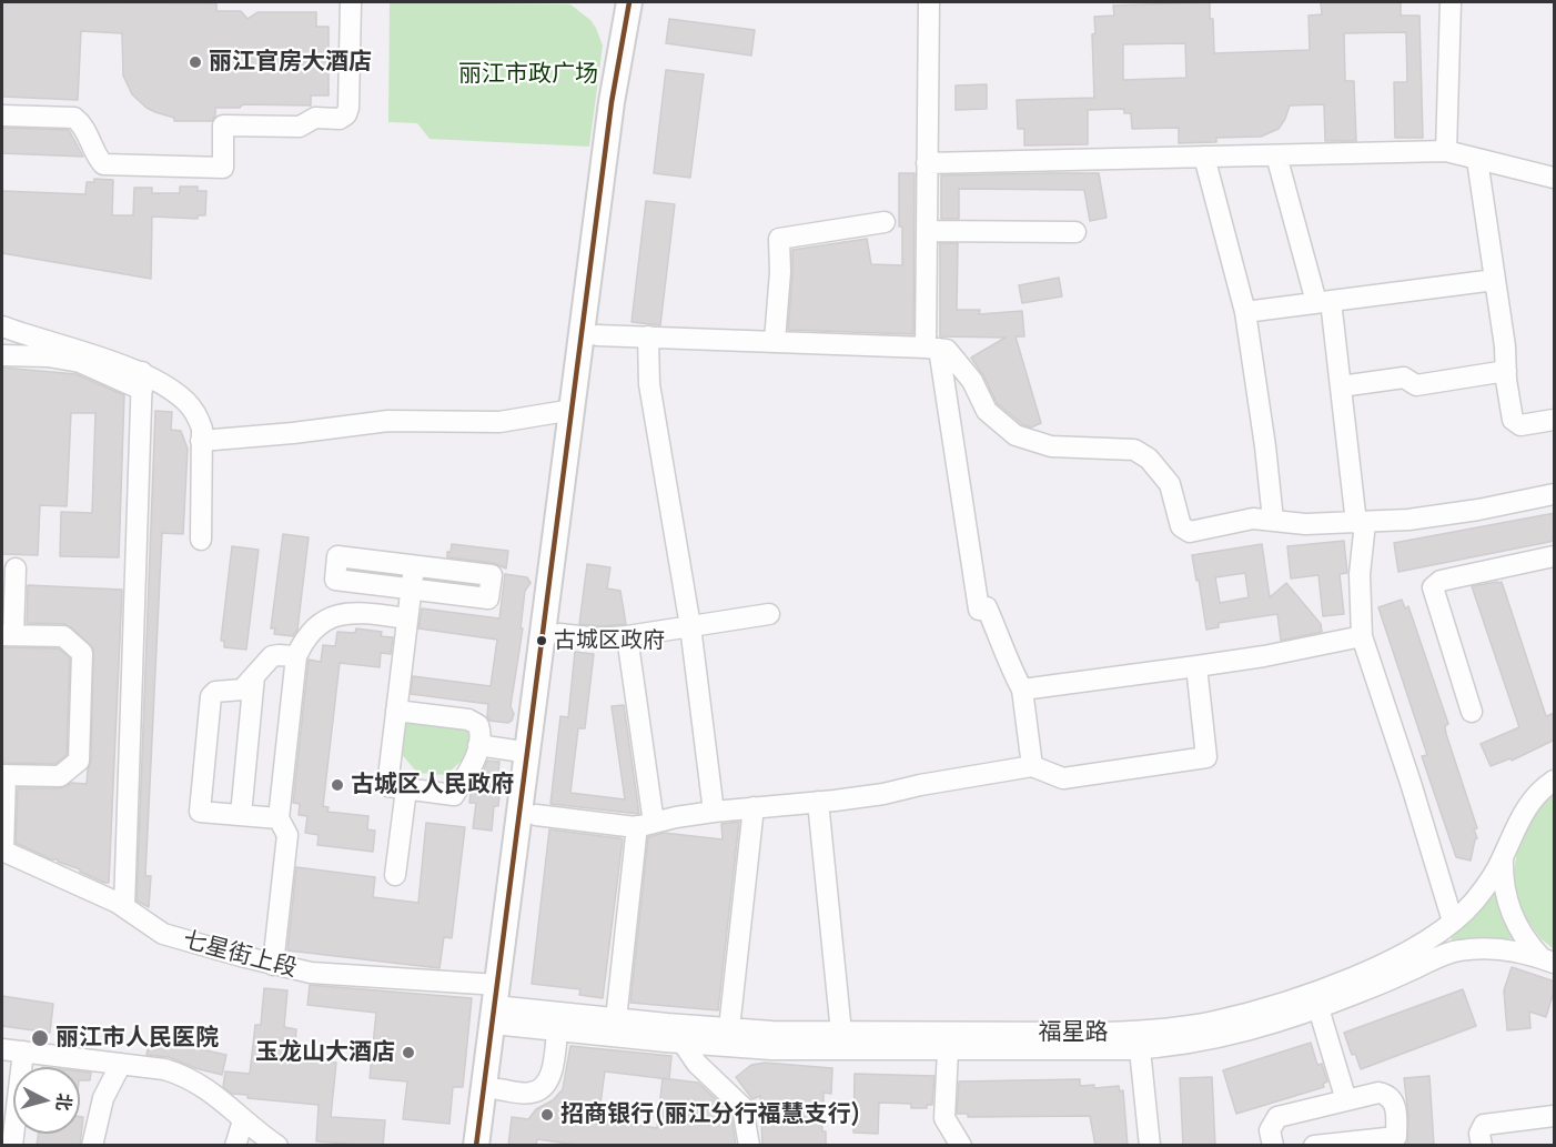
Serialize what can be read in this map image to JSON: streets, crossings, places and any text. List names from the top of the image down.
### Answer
{
  "streets": {
    "street": ["七星街上段", "福星路"]
  },
  "crossings": [
    ["七星街上段", "福星路"]
  ],
  "parks": ["丽江市政广场"],
  "places": [
    "丽江官房大酒店",
    "古城区政府",
    "古城区人民政府",
    "丽江市人民医院",
    "玉龙山大酒店",
    "招商银行(丽江分行福慧支行)"
  ],
  "north": "right"
}
